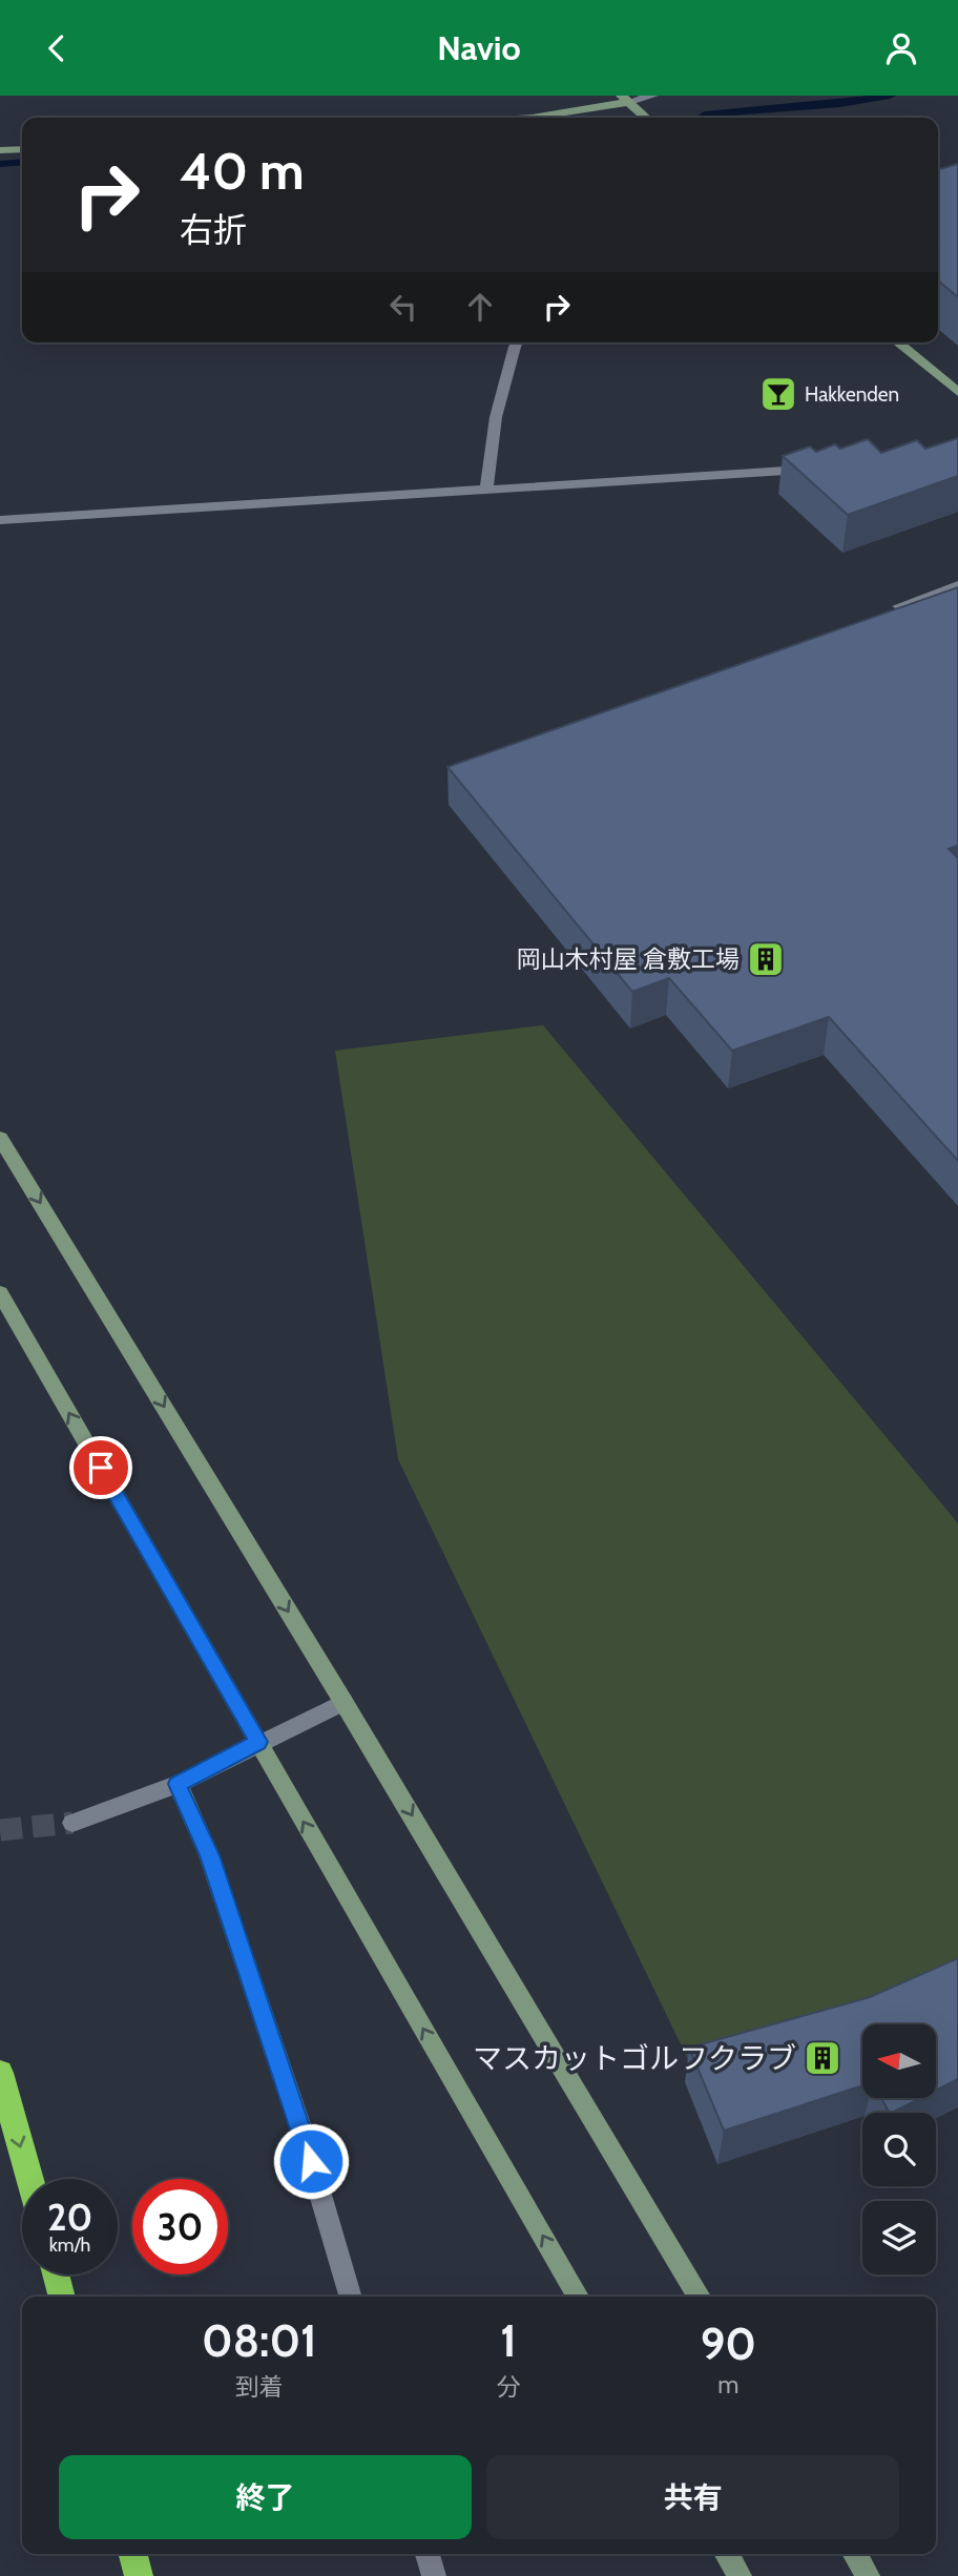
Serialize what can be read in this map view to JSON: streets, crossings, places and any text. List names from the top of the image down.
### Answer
{
  "places": {
    "bar": ["Hakkenden"],
    "building": ["岡山木村屋 倉敷工場", "マスカットゴルフクラブ"]
  },
  "north": "left",
  "page": {
    "header": "Navio",
    "turn": ["40 m", "右折"],
    "speed": "20 km/h",
    "limit": "30",
    "eta": [
      "08:01",
      "到着",
      "1",
      "分",
      "90",
      "m"
    ],
    "buttons": ["終了", "共有"]
  }
}
